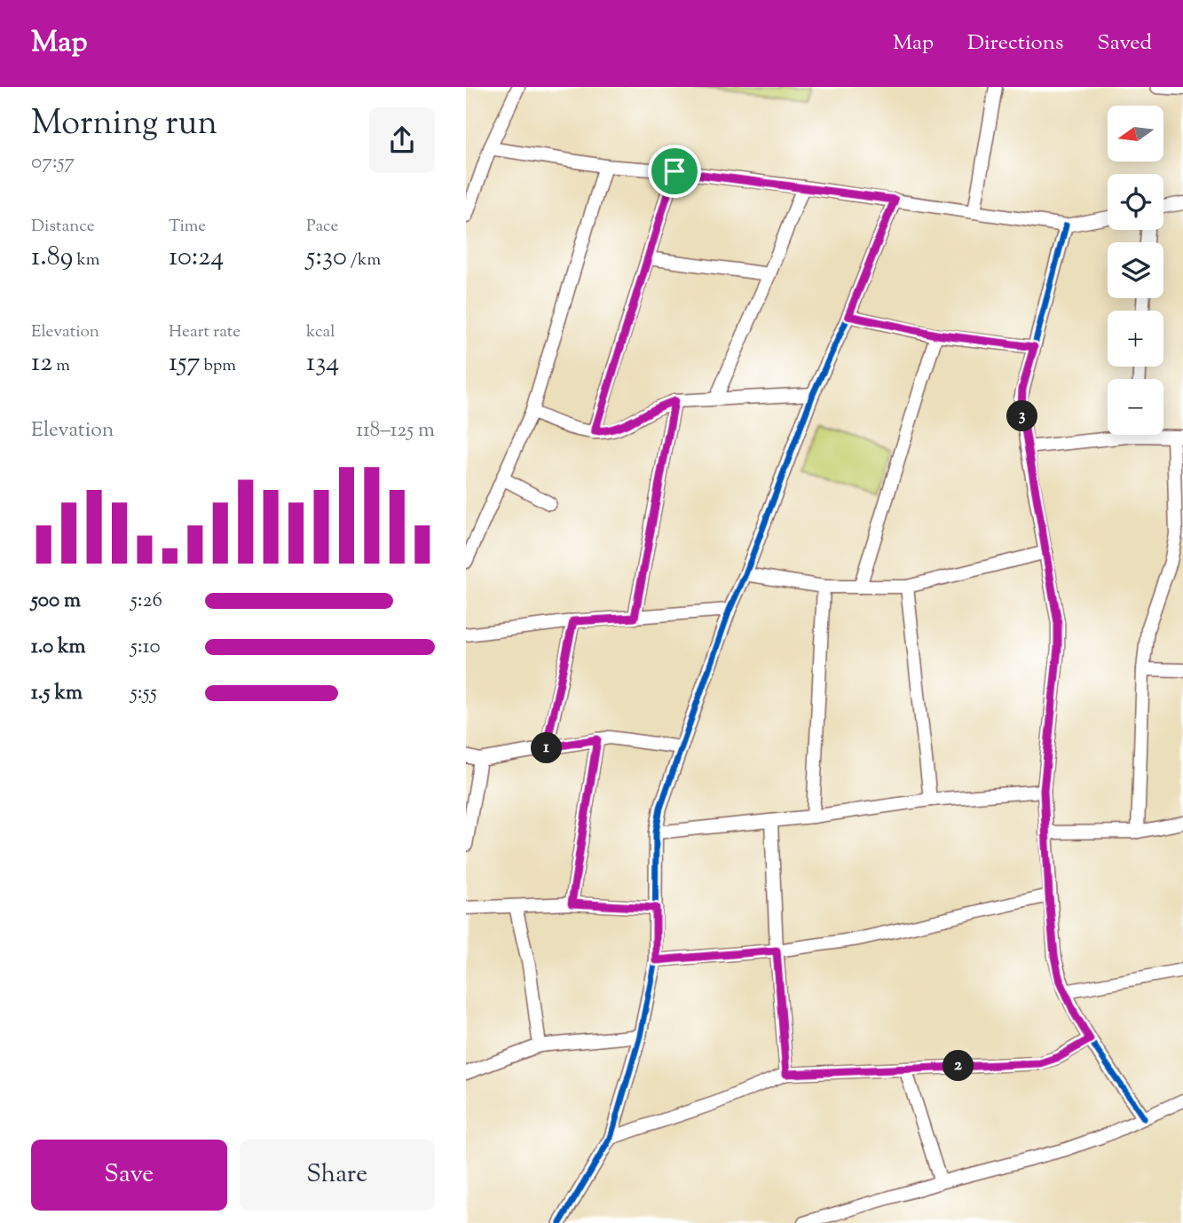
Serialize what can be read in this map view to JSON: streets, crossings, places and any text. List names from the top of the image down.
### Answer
{
  "north": "left",
  "page": {
    "header": "Map",
    "nav": ["Map", "Directions", "Saved"],
    "heading": ["Morning run", "07:57"],
    "map_buttons": ["+", "−"],
    "stats": [
      ["Distance", "1.89 km"],
      ["Time", "10:24"],
      ["Pace", "5:30 /km"],
      ["Elevation", "12 m"],
      ["Heart rate", "157 bpm"],
      ["kcal", "134"]
    ],
    "pins": ["3", "1", "2"],
    "chart": ["Elevation", "118–125 m"],
    "list": [
      {
        "name": "500 m",
        "note": "5:26"
      },
      {
        "name": "1.0 km",
        "note": "5:10"
      },
      {
        "name": "1.5 km",
        "note": "5:55"
      }
    ],
    "buttons": ["Save", "Share"]
  }
}
